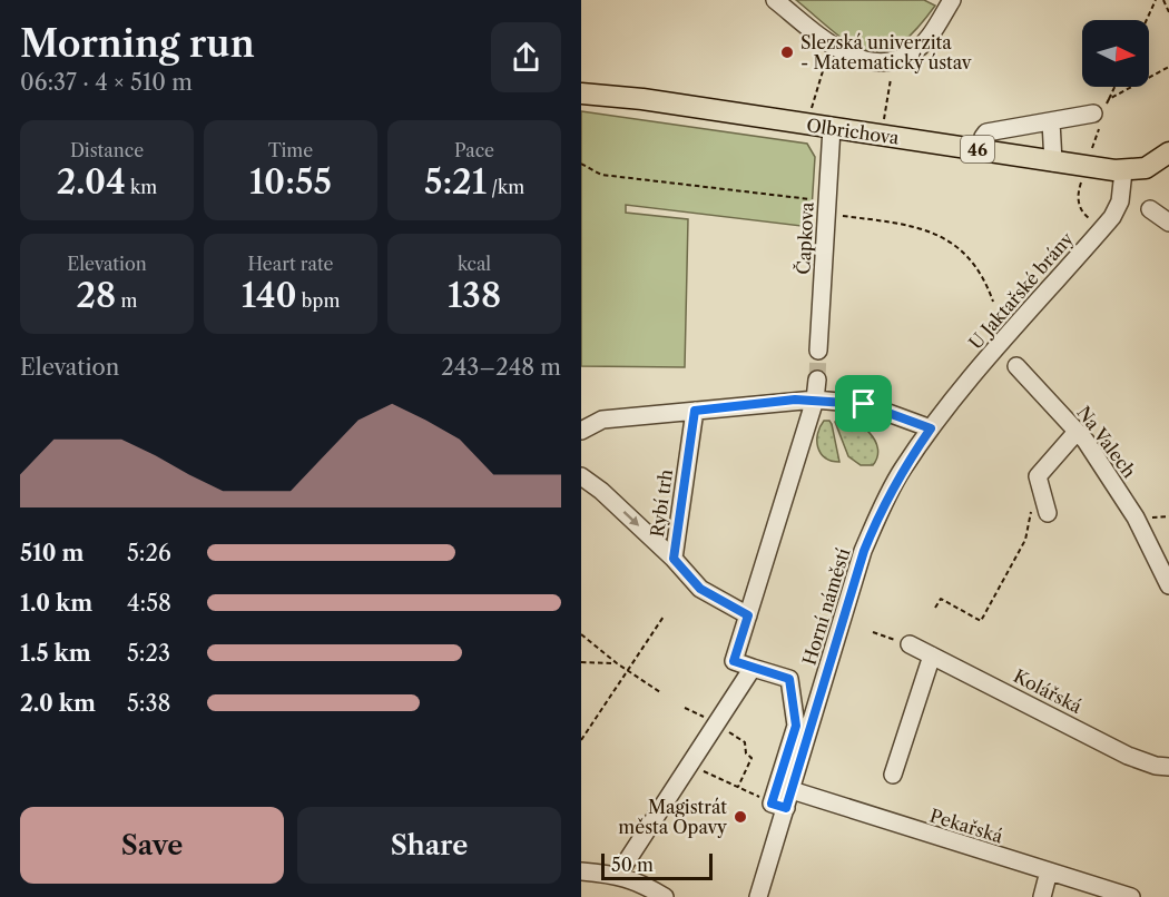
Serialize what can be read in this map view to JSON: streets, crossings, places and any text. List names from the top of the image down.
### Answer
{
  "streets": {
    "main road": ["Olbrichova", "46"],
    "street": [
      "Čapkova",
      "U Jaktařské brány",
      "Na Valech",
      "Rybí trh",
      "Horní náměstí",
      "Kolářská",
      "Pekařská"
    ]
  },
  "crossings": [
    ["Olbrichova", "46"],
    ["Olbrichova", "Čapkova"],
    ["Olbrichova", "U Jaktařské brány"],
    ["46", "U Jaktařské brány"],
    ["U Jaktařské brány", "Horní náměstí"],
    ["Horní náměstí", "Pekařská"]
  ],
  "one_way": ["Rybí trh"],
  "places": ["Slezská univerzita - Matematický ústav", "Magistrát města Opavy"],
  "scale_bar": "50 m",
  "north": "right",
  "page": {
    "heading": ["Morning run", "06:37 · 4 × 510 m"],
    "stats": [
      ["Distance", "2.04 km"],
      ["Time", "10:55"],
      ["Pace", "5:21 /km"],
      ["Elevation", "28 m"],
      ["Heart rate", "140 bpm"],
      ["kcal", "138"]
    ],
    "chart": ["Elevation", "243–248 m"],
    "list": [
      {
        "name": "510 m",
        "note": "5:26"
      },
      {
        "name": "1.0 km",
        "note": "4:58"
      },
      {
        "name": "1.5 km",
        "note": "5:23"
      },
      {
        "name": "2.0 km",
        "note": "5:38"
      }
    ],
    "buttons": ["Save", "Share"],
    "scale": "50 m"
  }
}
